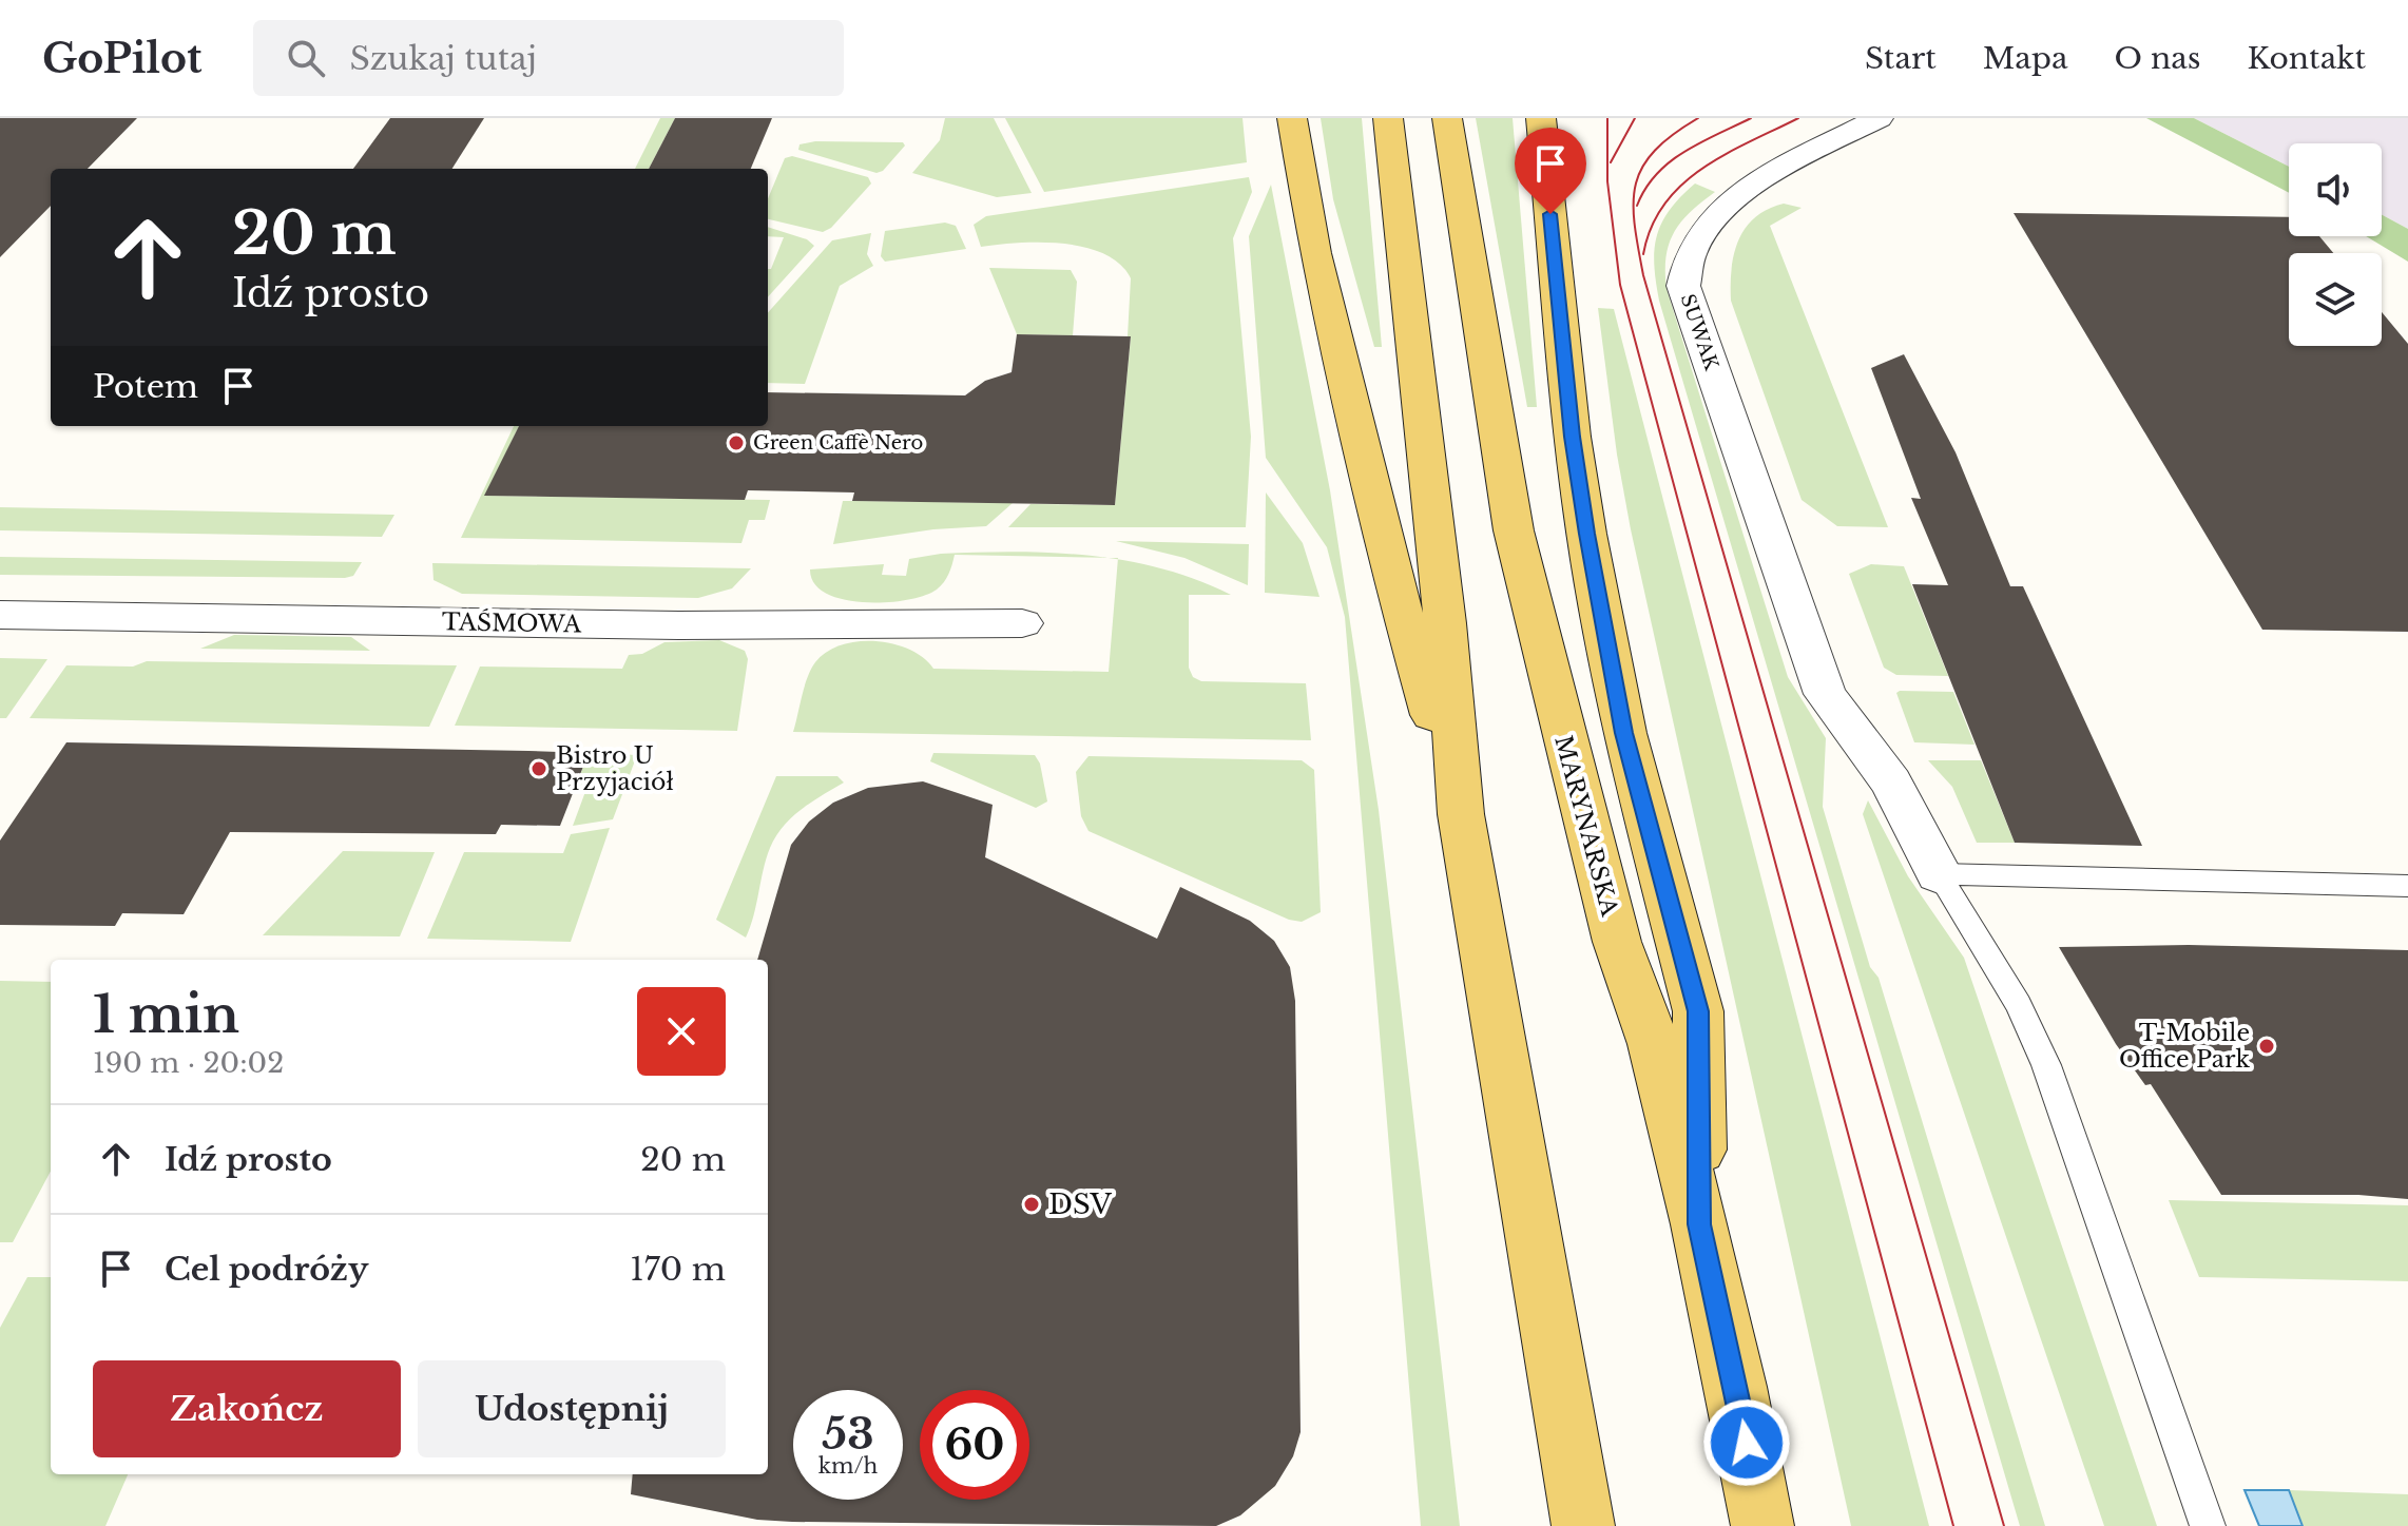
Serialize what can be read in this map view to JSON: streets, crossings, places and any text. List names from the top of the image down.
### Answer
{
  "streets": {
    "main road": ["MARYNARSKA"],
    "street": ["SUWAK", "TAŚMOWA"]
  },
  "places": [
    "Green Caffè Nero",
    "Bistro U Przyjaciół",
    "T-Mobile Office Park",
    "DSV"
  ],
  "page": {
    "header": "GoPilot",
    "search": "Szukaj tutaj",
    "nav": [
      "Start",
      "Mapa",
      "O nas",
      "Kontakt"
    ],
    "turn": ["20 m", "Idź prosto"],
    "then": "Potem",
    "heading": ["1 min", "190 m · 20:02"],
    "list": [
      {
        "name": "Idź prosto",
        "value": "20 m"
      },
      {
        "name": "Cel podróży",
        "value": "170 m"
      }
    ],
    "buttons": ["Zakończ", "Udostępnij"],
    "speed": "53 km/h",
    "limit": "60"
  }
}
